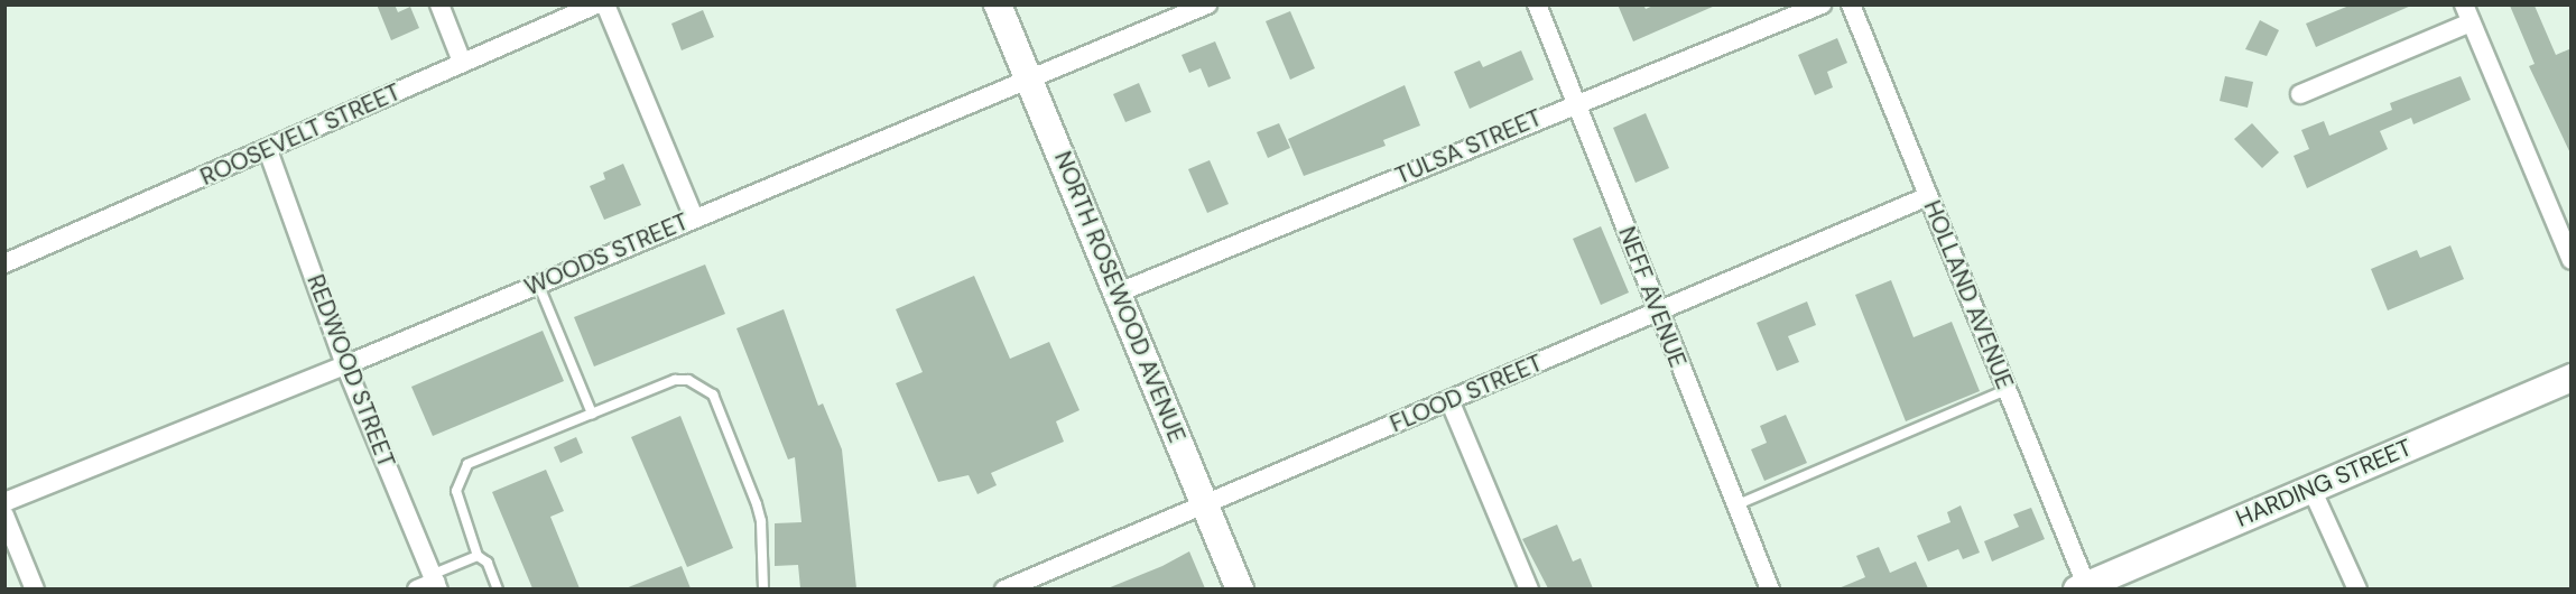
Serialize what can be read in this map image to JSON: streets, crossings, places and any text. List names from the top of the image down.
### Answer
{
  "streets": {
    "street": [
      "ROOSEVELT STREET",
      "TULSA STREET",
      "WOODS STREET",
      "HOLLAND AVENUE",
      "NORTH ROSEWOOD AVENUE",
      "NEFF AVENUE",
      "REDWOOD STREET",
      "FLOOD STREET",
      "HARDING STREET"
    ]
  },
  "crossings": [
    ["ROOSEVELT STREET", "REDWOOD STREET"],
    ["TULSA STREET", "NORTH ROSEWOOD AVENUE"],
    ["TULSA STREET", "NEFF AVENUE"],
    ["WOODS STREET", "NORTH ROSEWOOD AVENUE"],
    ["WOODS STREET", "REDWOOD STREET"],
    ["HOLLAND AVENUE", "FLOOD STREET"],
    ["HOLLAND AVENUE", "HARDING STREET"],
    ["NORTH ROSEWOOD AVENUE", "FLOOD STREET"],
    ["NEFF AVENUE", "FLOOD STREET"]
  ]
}
